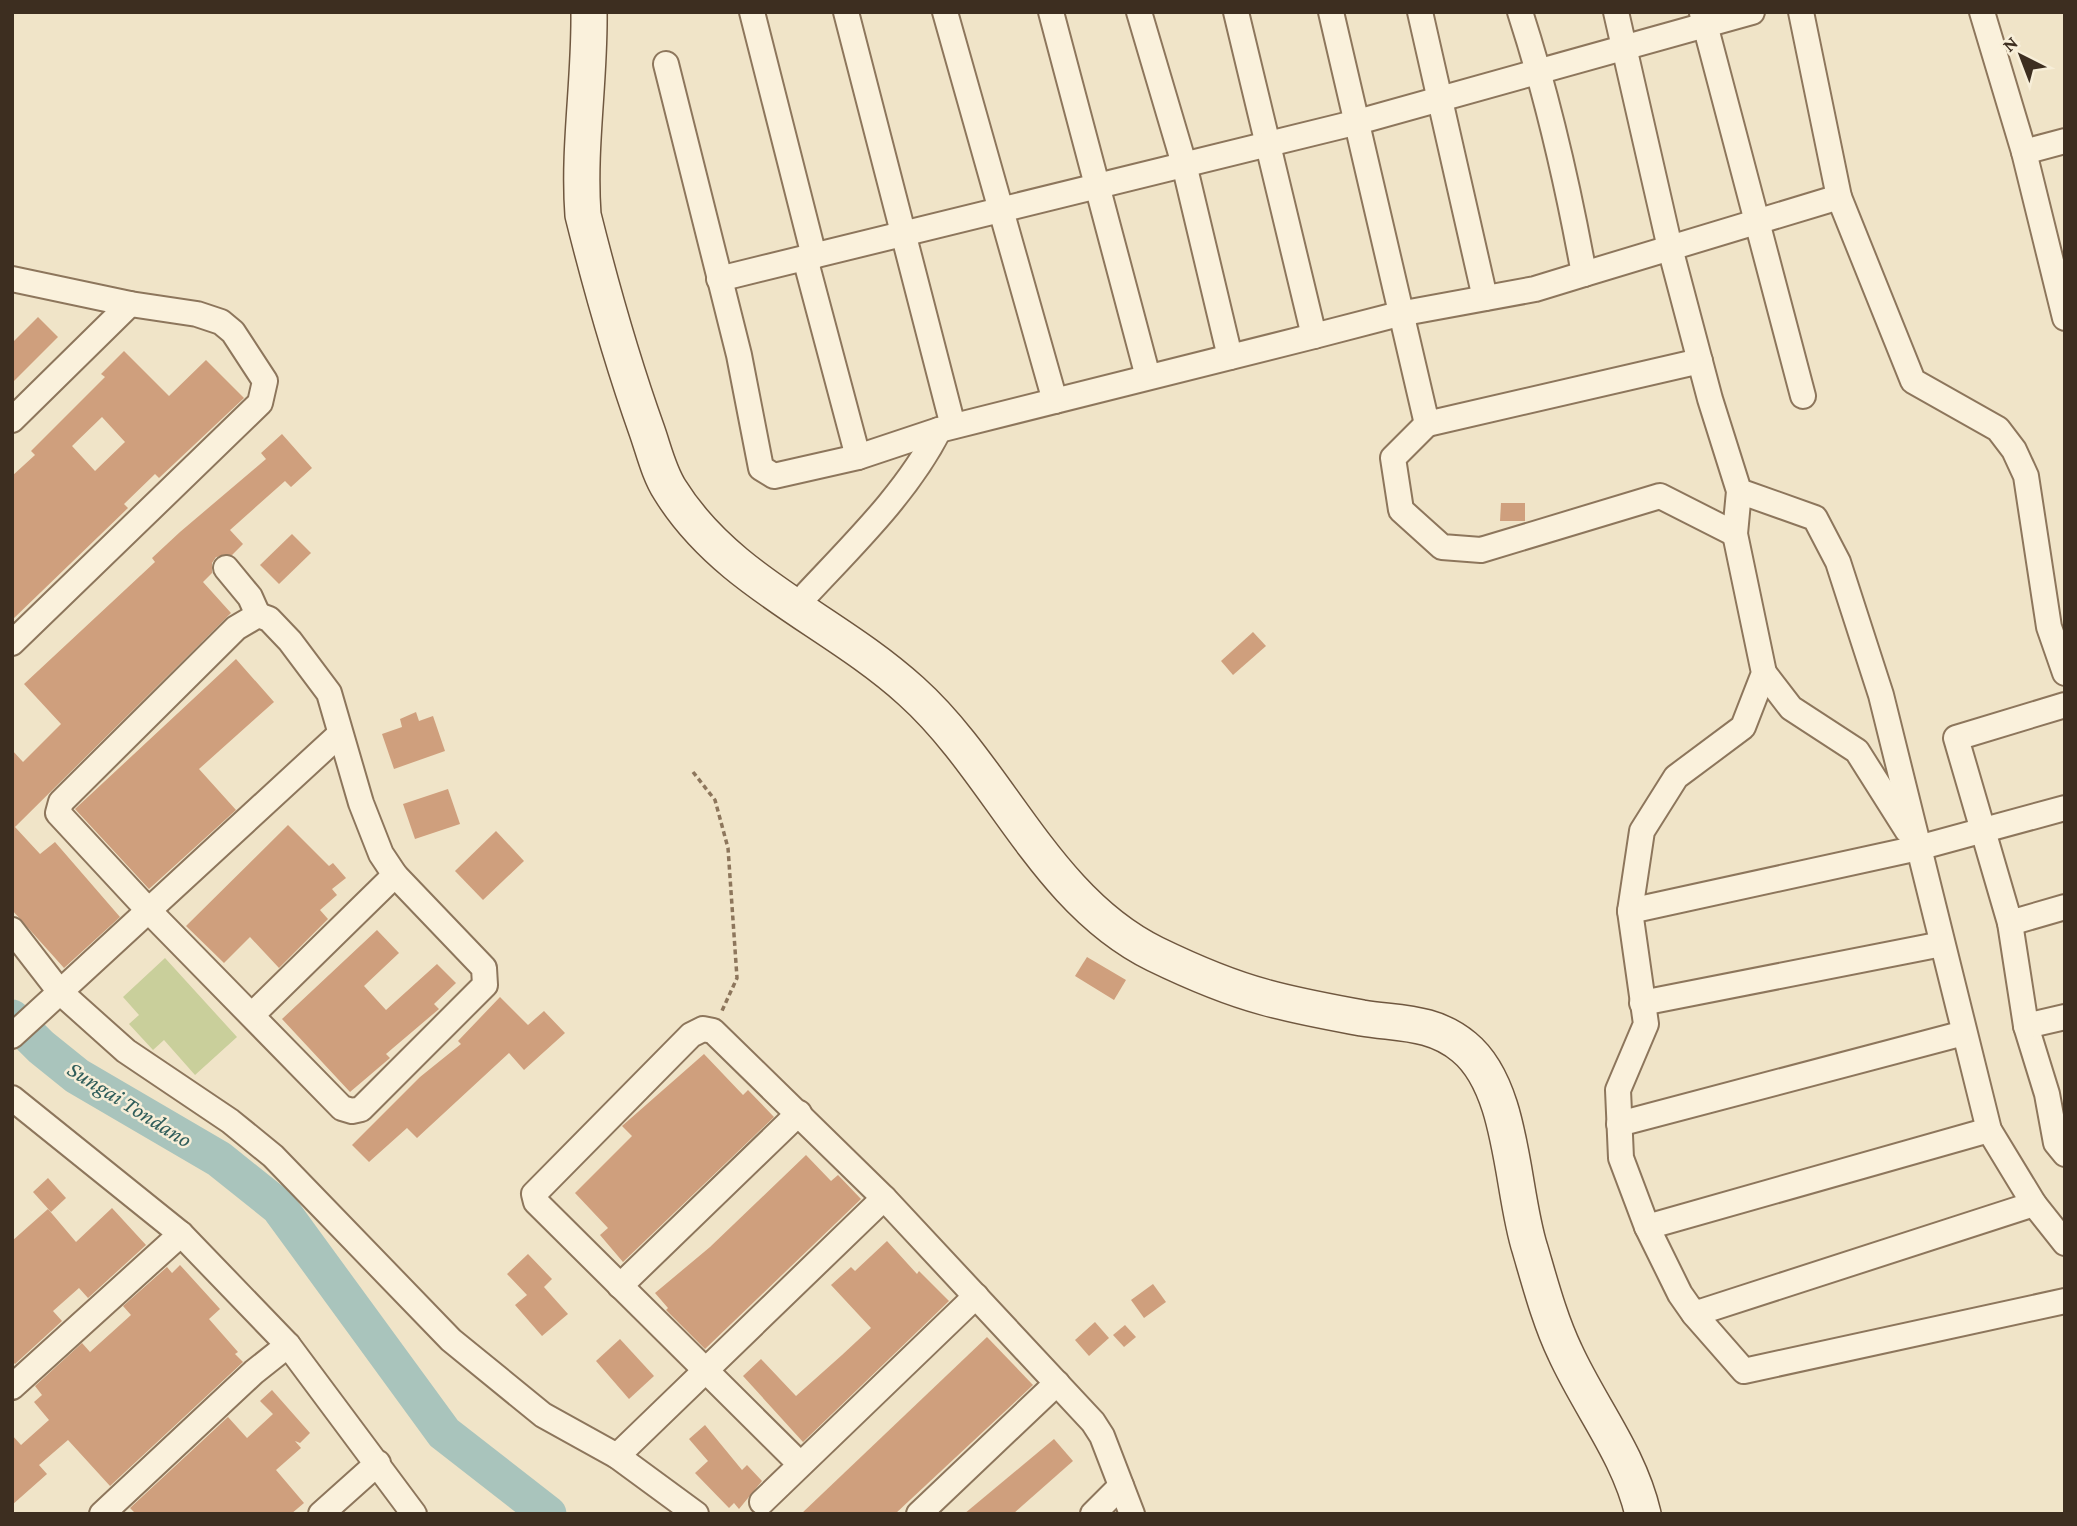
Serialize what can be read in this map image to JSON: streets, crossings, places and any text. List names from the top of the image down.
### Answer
{
  "water": ["Sungai Tondano"],
  "north": "top left"
}
